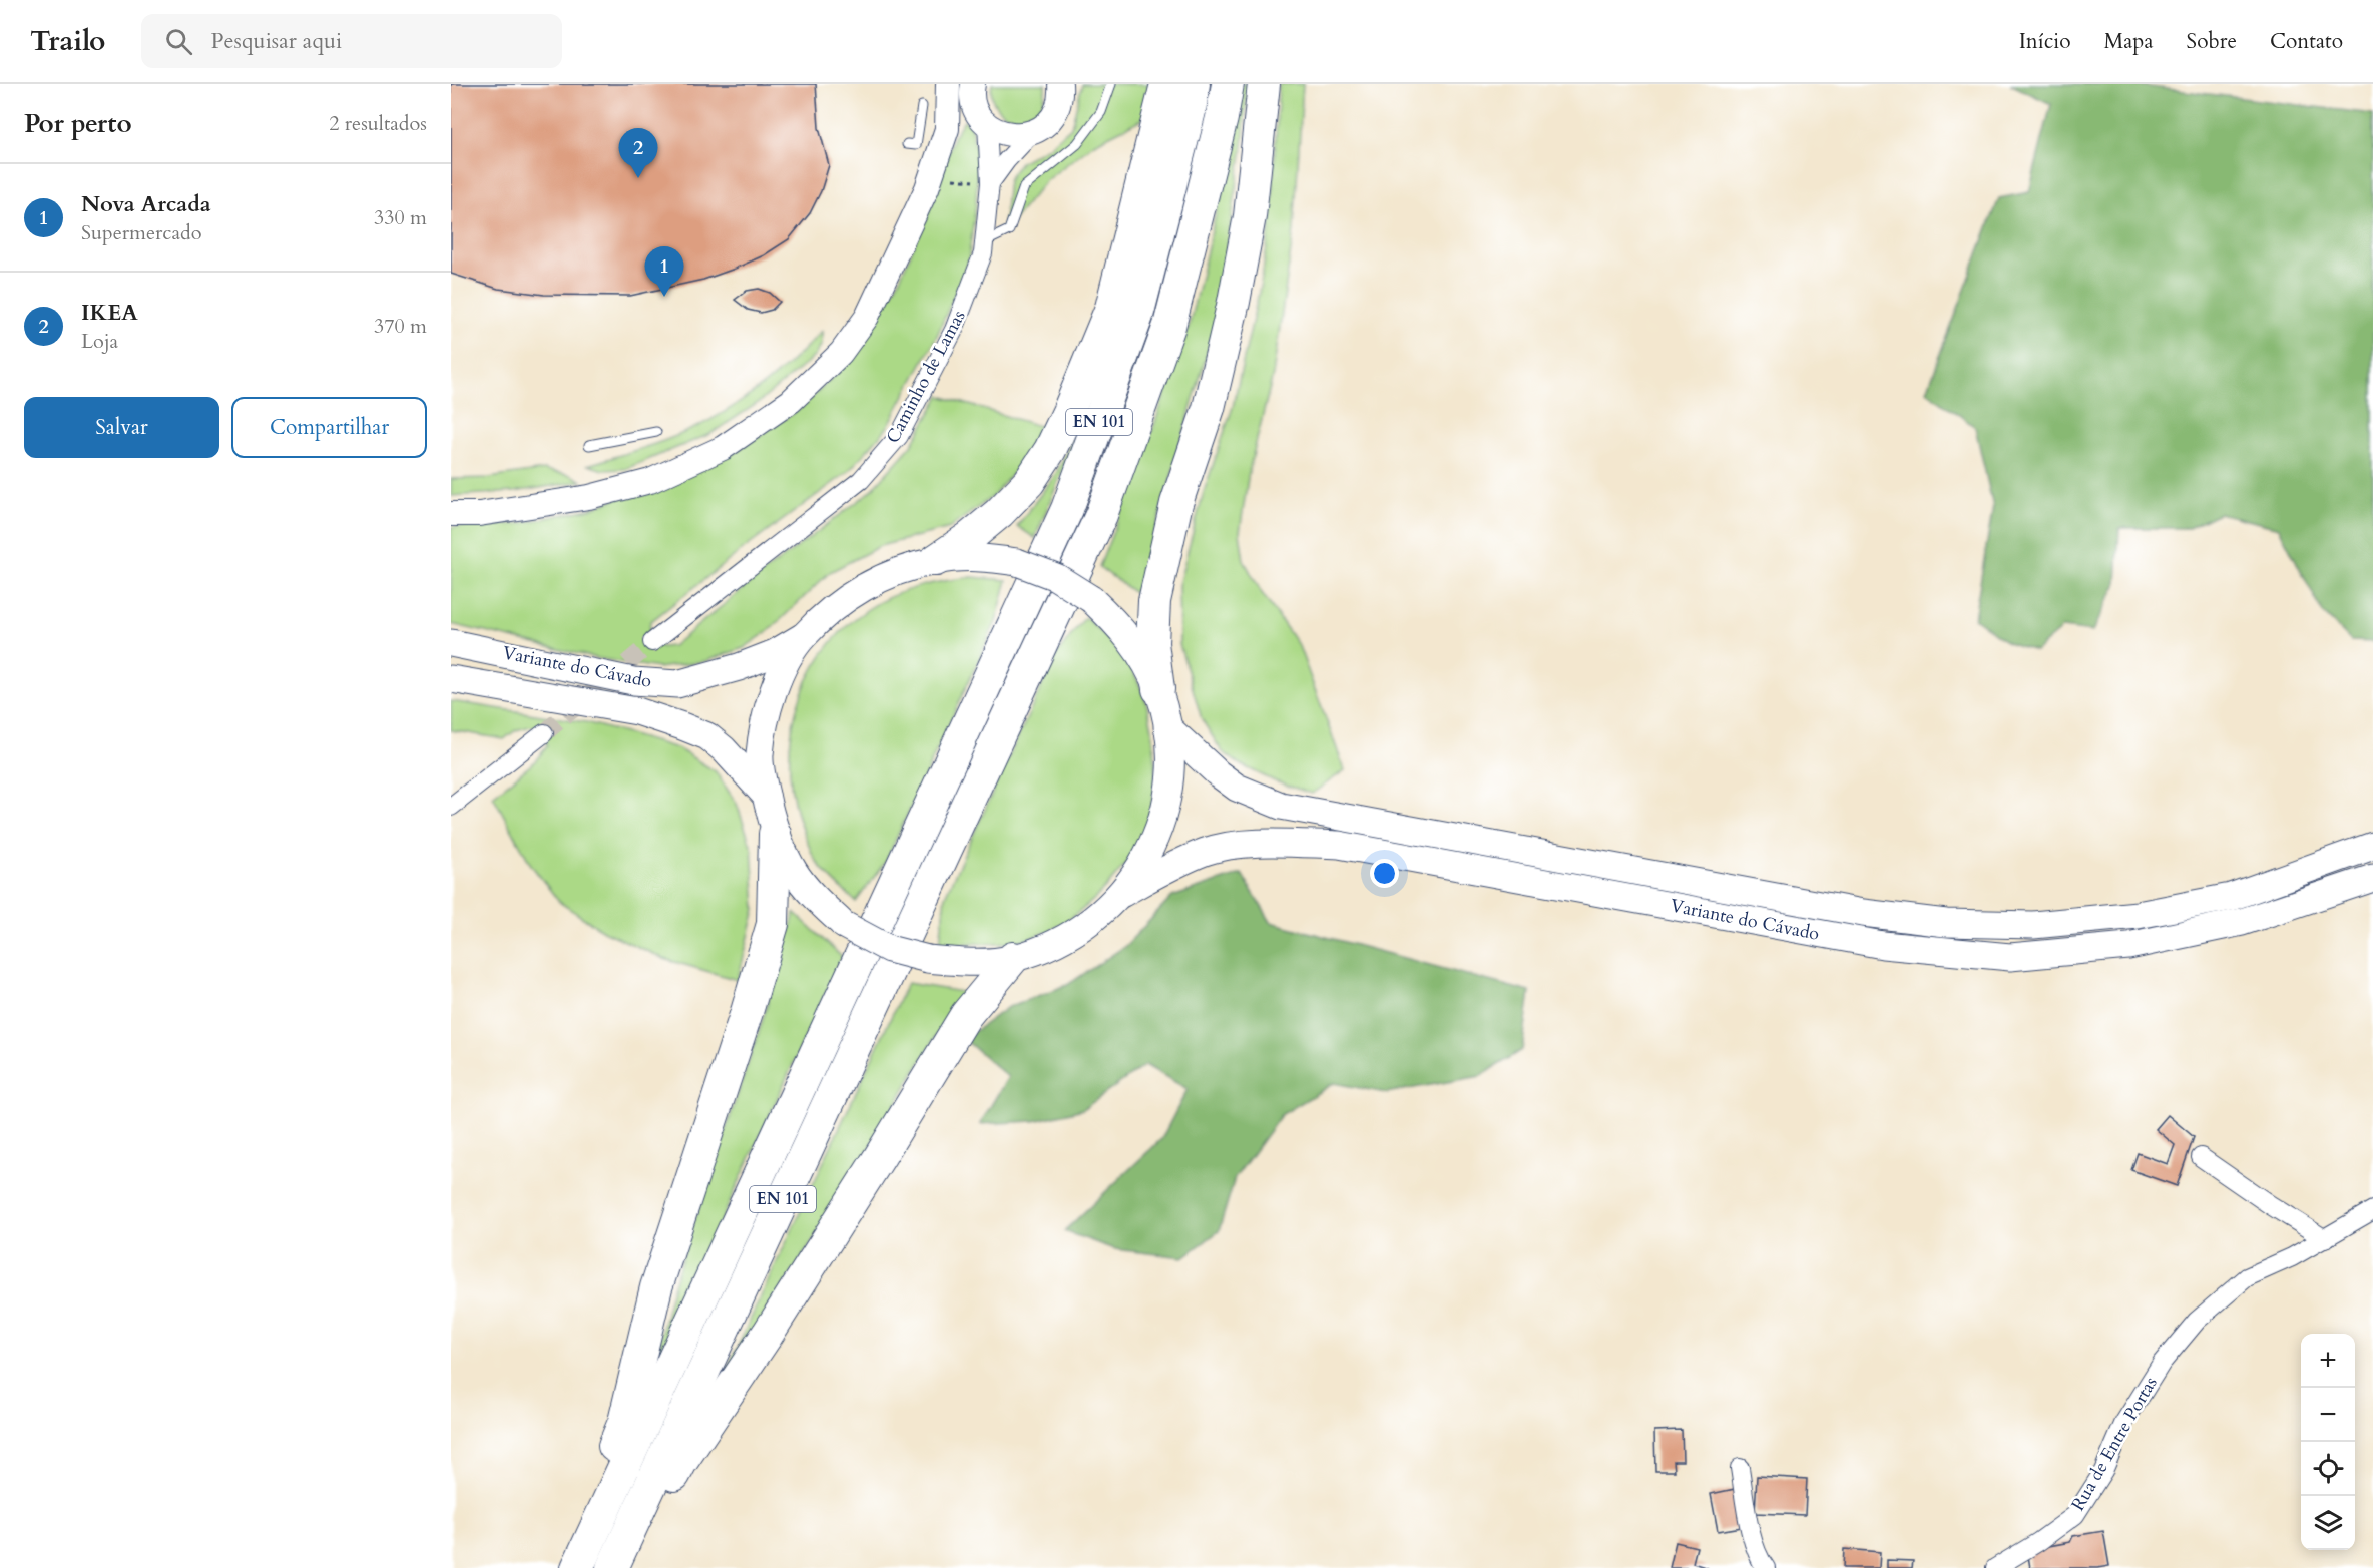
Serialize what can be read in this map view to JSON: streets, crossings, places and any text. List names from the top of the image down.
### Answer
{
  "streets": {
    "highway": ["EN 101"],
    "main road": ["Variante do Cávado"],
    "street": ["Caminho de Lamas", "Rua de Entre Portas"]
  },
  "page": {
    "header": "Trailo",
    "search": "Pesquisar aqui",
    "nav": [
      "Início",
      "Mapa",
      "Sobre",
      "Contato"
    ],
    "heading": ["Por perto", "2 resultados"],
    "pins": ["2", "1"],
    "list": [
      {
        "mark": "1",
        "name": "Nova Arcada",
        "note": "Supermercado",
        "value": "330 m"
      },
      {
        "mark": "2",
        "name": "IKEA",
        "note": "Loja",
        "value": "370 m"
      }
    ],
    "buttons": ["Salvar", "Compartilhar"],
    "map_buttons": ["+", "−"]
  }
}
